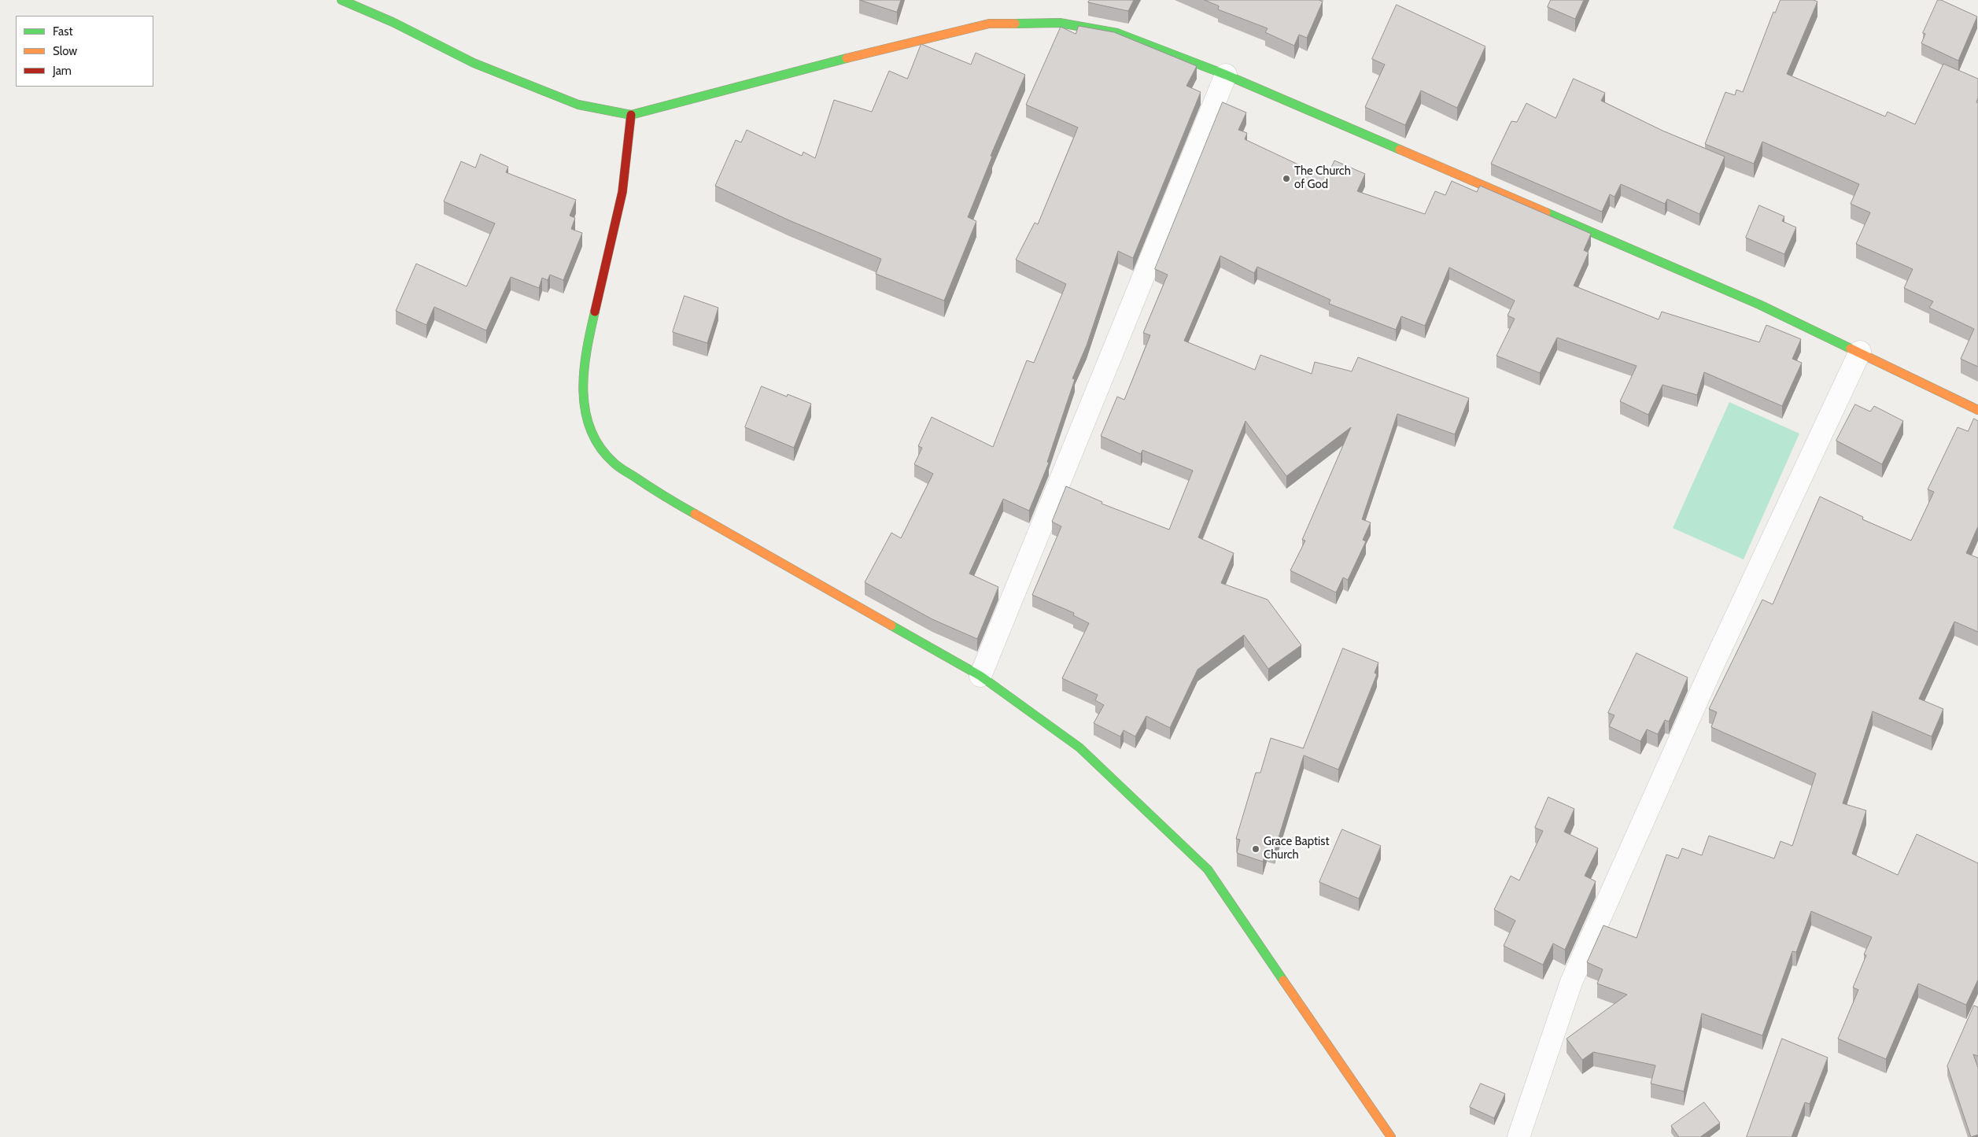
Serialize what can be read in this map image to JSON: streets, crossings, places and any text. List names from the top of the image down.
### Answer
{
  "places": ["The Church of God", "Grace Baptist Church"],
  "legend": ["Fast", "Slow", "Jam"]
}
